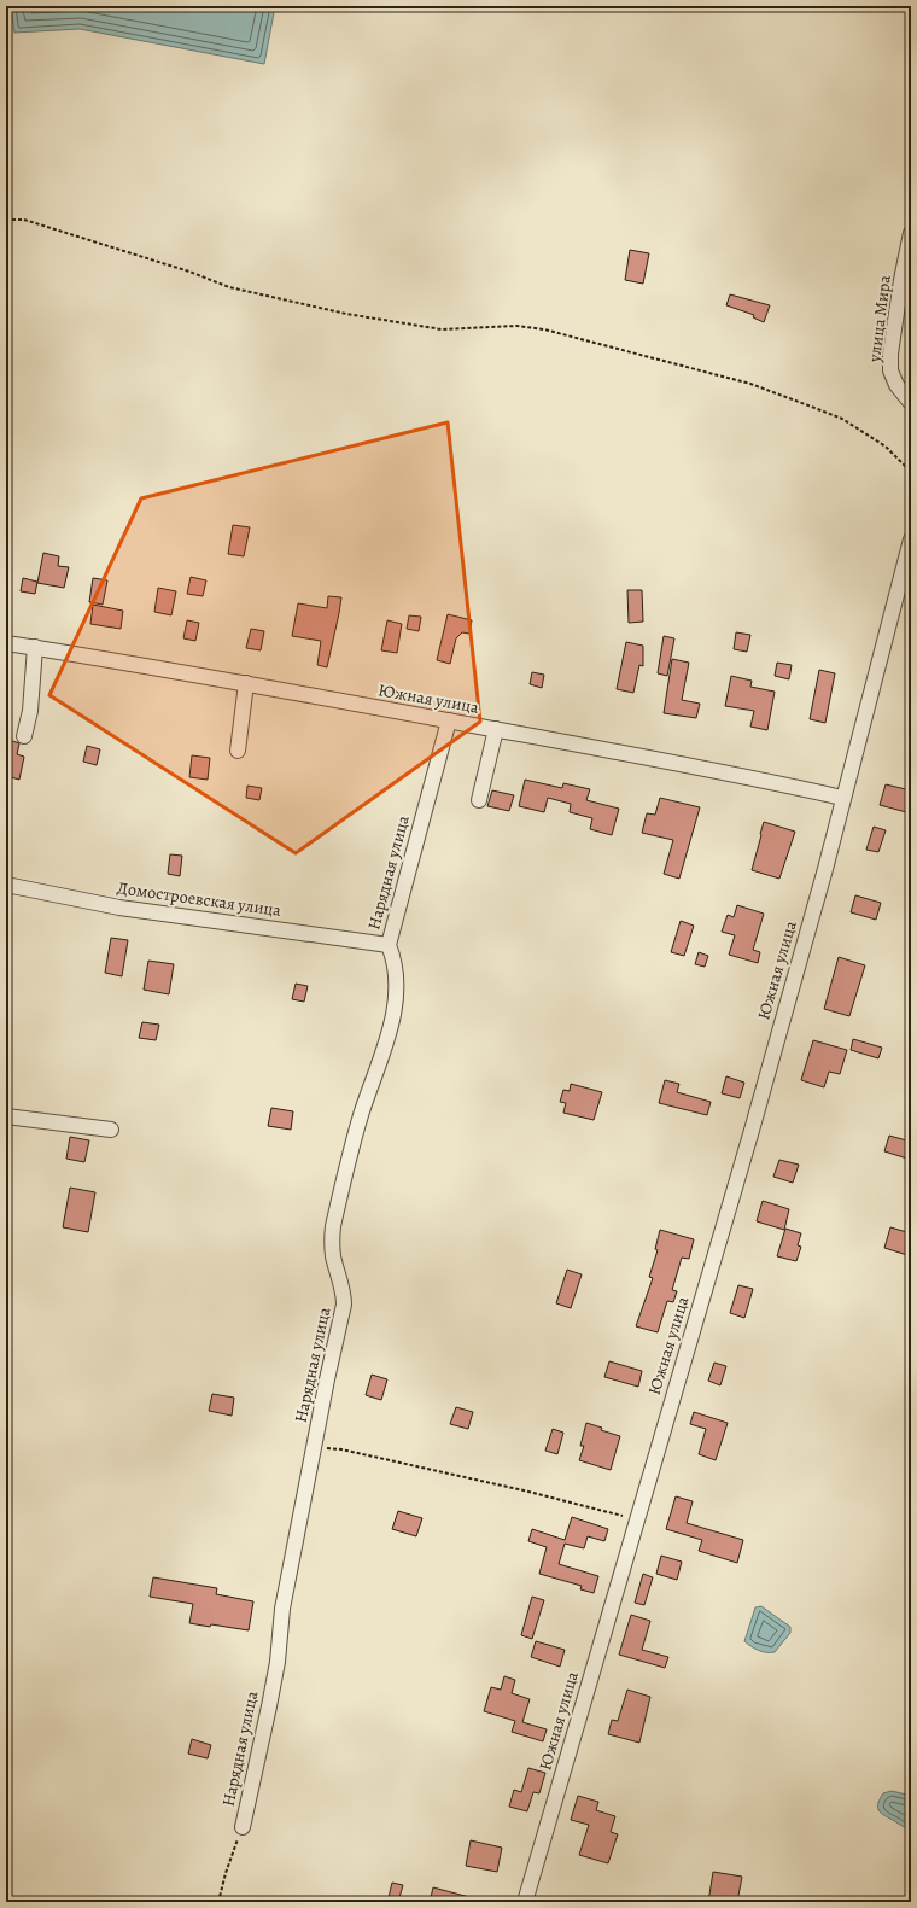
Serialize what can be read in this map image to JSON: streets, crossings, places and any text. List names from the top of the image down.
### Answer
{
  "streets": {
    "street": [
      "улица Мира",
      "Южная улица",
      "Нарядная улица",
      "Домостроевская улица"
    ]
  },
  "crossings": [
    ["Южная улица", "Нарядная улица"],
    ["Нарядная улица", "Домостроевская улица"]
  ]
}
